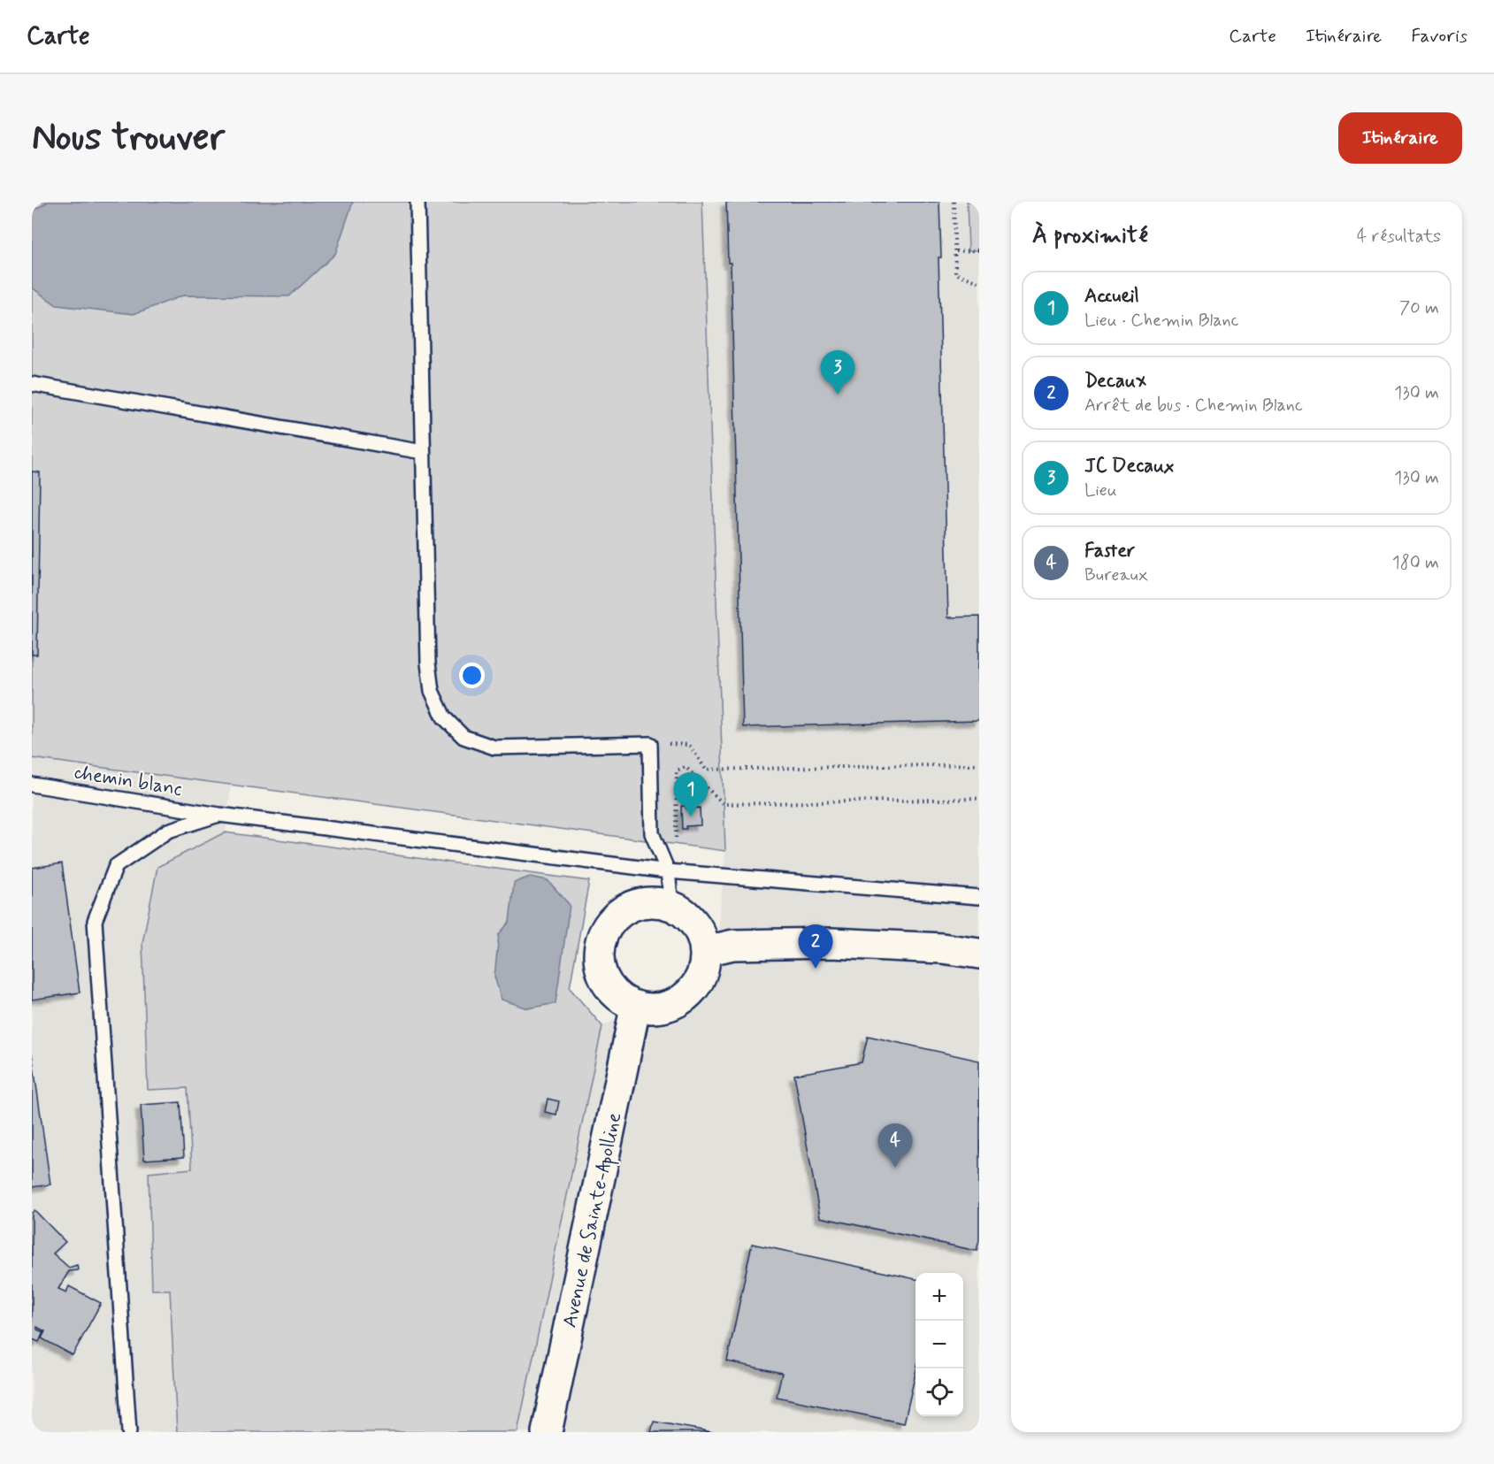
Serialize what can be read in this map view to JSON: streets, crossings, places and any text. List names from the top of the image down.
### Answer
{
  "streets": {
    "street": ["Avenue de Sainte-Apolline"],
    "lane": ["chemin blanc"]
  },
  "page": {
    "header": "Carte",
    "nav": ["Carte", "Itinéraire", "Favoris"],
    "buttons": "Itinéraire",
    "title": "Nous trouver",
    "heading": ["À proximité", "4 résultats"],
    "list": [
      {
        "mark": "1",
        "name": "Accueil",
        "note": "Lieu · Chemin Blanc",
        "value": "70 m"
      },
      {
        "mark": "2",
        "name": "Decaux",
        "note": "Arrêt de bus · Chemin Blanc",
        "value": "130 m"
      },
      {
        "mark": "3",
        "name": "JC Decaux",
        "note": "Lieu",
        "value": "130 m"
      },
      {
        "mark": "4",
        "name": "Faster",
        "note": "Bureaux",
        "value": "180 m"
      }
    ],
    "pins": [
      "3",
      "1",
      "2",
      "4"
    ],
    "map_buttons": ["+", "−"]
  }
}
